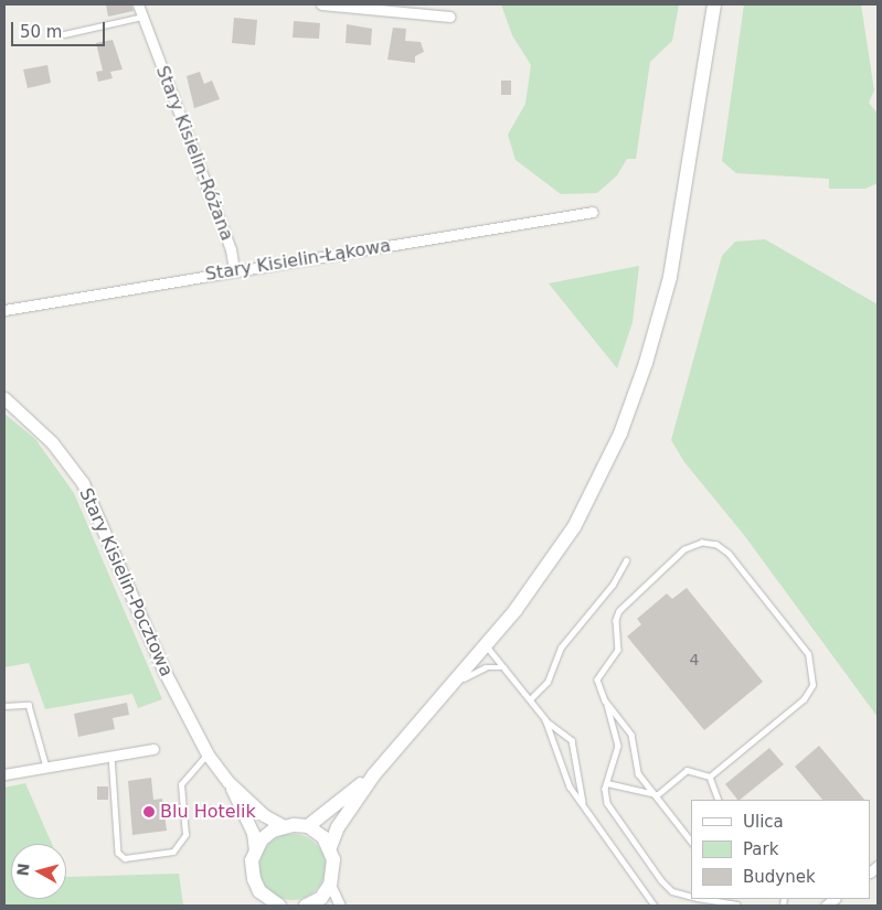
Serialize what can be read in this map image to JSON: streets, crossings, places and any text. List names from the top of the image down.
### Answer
{
  "streets": {
    "street": ["Stary Kisielin-Różana", "Stary Kisielin-Łąkowa", "Stary Kisielin-Pocztowa"]
  },
  "crossings": [
    ["Stary Kisielin-Różana", "Stary Kisielin-Łąkowa"]
  ],
  "places": ["Blu Hotelik"],
  "house_numbers": ["4"],
  "legend": ["Ulica", "Park", "Budynek"],
  "scale_bar": "50 m",
  "north": "left"
}
